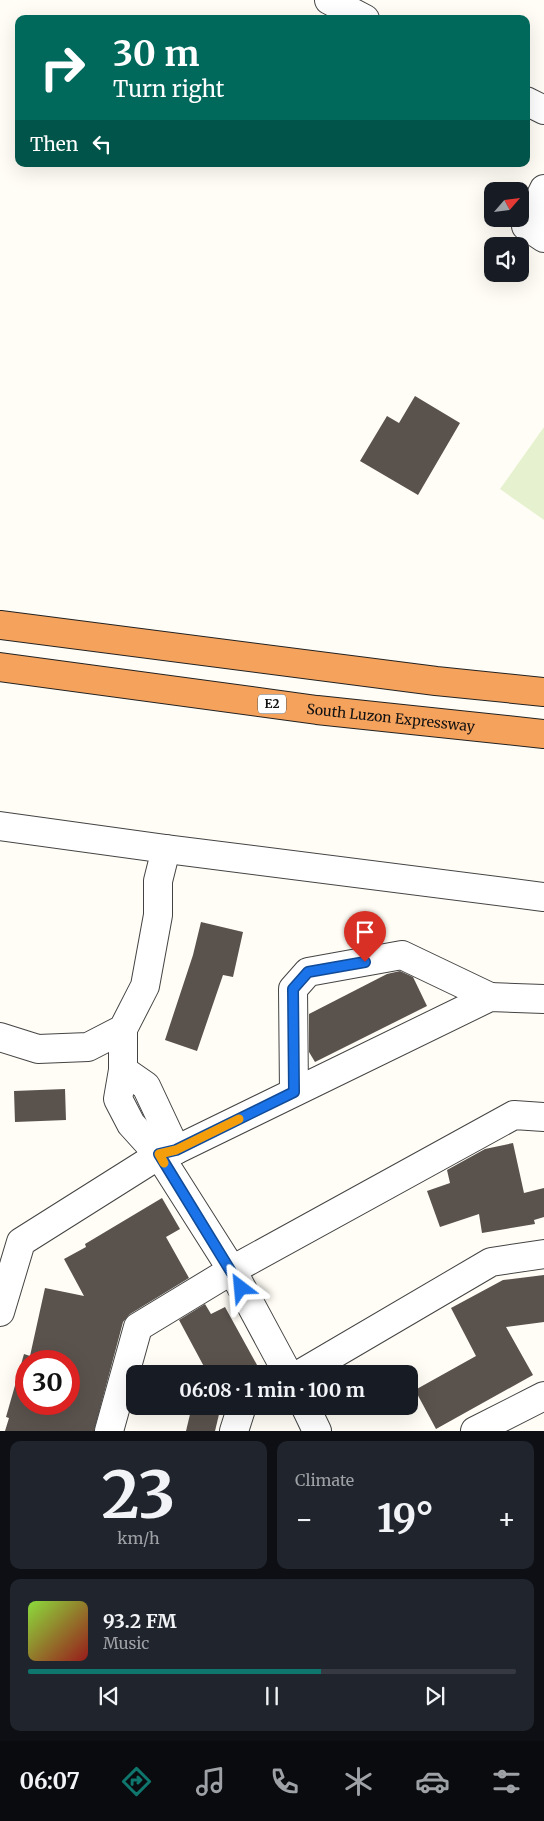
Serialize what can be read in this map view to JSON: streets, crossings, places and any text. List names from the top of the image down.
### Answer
{
  "streets": {
    "highway": ["E2", "South Luzon Expressway"]
  },
  "north": "top right",
  "page": {
    "turn": ["30 m", "Turn right"],
    "then": "Then",
    "limit": "30",
    "trip": "06:08 · 1 min · 100 m",
    "tile": [
      ["23", "km/h"],
      "Climate"
    ],
    "heat": ["−", "19°", "+"],
    "song": ["93.2 FM", "Music"],
    "tabs": "06:07"
  }
}
